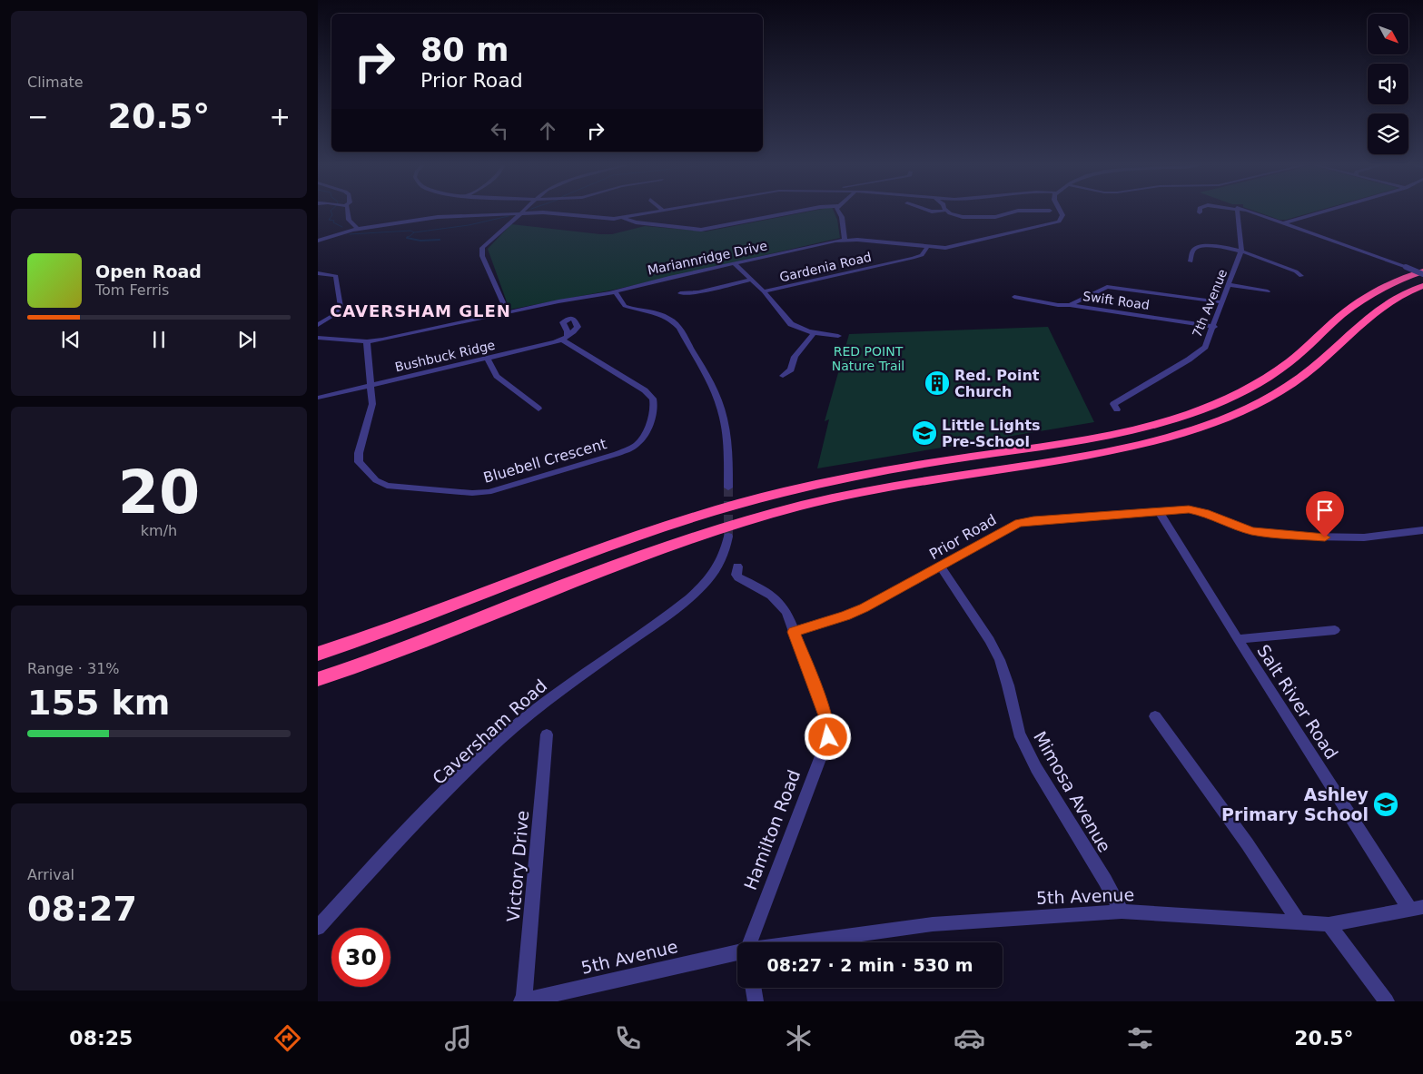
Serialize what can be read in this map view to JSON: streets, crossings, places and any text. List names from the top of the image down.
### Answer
{
  "streets": {
    "street": [
      "Mariannridge Drive",
      "Gardenia Road",
      "Swift Road",
      "7th Avenue",
      "Bushbuck Ridge",
      "Bluebell Crescent",
      "Prior Road",
      "Salt River Road",
      "Caversham Road",
      "Mimosa Avenue",
      "Hamilton Road",
      "Victory Drive",
      "5th Avenue"
    ]
  },
  "crossings": [
    ["Mariannridge Drive", "Gardenia Road"],
    ["Swift Road", "7th Avenue"],
    ["Bushbuck Ridge", "Bluebell Crescent"],
    ["Prior Road", "Salt River Road"],
    ["Prior Road", "Mimosa Avenue"],
    ["Prior Road", "Hamilton Road"],
    ["Salt River Road", "5th Avenue"],
    ["Mimosa Avenue", "5th Avenue"],
    ["Victory Drive", "5th Avenue"]
  ],
  "districts": ["CAVERSHAM GLEN"],
  "parks": ["RED POINT Nature Trail"],
  "places": {
    "building": ["Red. Point Church"],
    "school or university": ["Little Lights Pre-School", "Ashley Primary School"]
  },
  "north": "bottom right",
  "page": {
    "tile": [
      "Climate",
      ["20", "km/h"],
      ["Range · 31%", "155 km"],
      ["Arrival", "08:27"]
    ],
    "turn": ["80 m", "Prior Road"],
    "heat": ["−", "20.5°", "+"],
    "song": ["Open Road", "Tom Ferris"],
    "limit": "30",
    "trip": "08:27 · 2 min · 530 m",
    "tabs": ["08:25", "20.5°"]
  }
}
